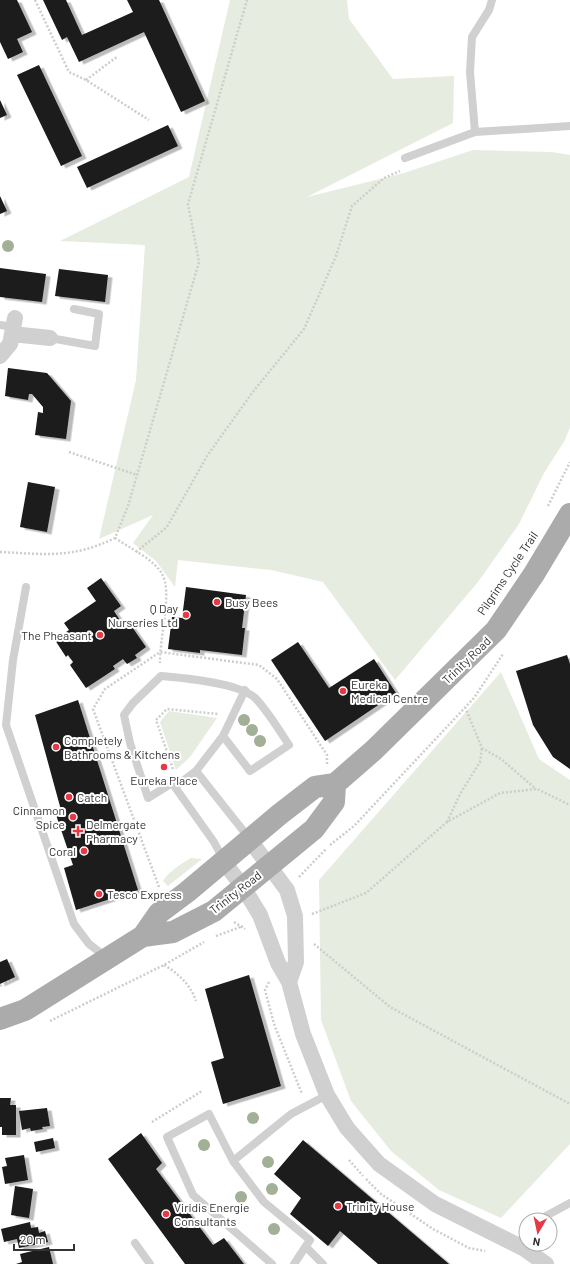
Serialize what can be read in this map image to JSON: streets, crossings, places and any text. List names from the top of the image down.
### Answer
{
  "streets": {
    "main road": ["Trinity Road"]
  },
  "places": {
    "other": [
      "Busy Bees",
      "Q Day Nurseries Ltd",
      "The Pheasant",
      "Eureka Medical Centre",
      "Completely Bathrooms & Kitchens",
      "Eureka Place",
      "Catch",
      "Cinnamon Spice",
      "Coral",
      "Tesco Express",
      "Trinity House",
      "Viridis Energie Consultants"
    ],
    "health": ["Delmergate Pharmacy"]
  },
  "scale_bar": "20 m",
  "north": "bottom"
}
